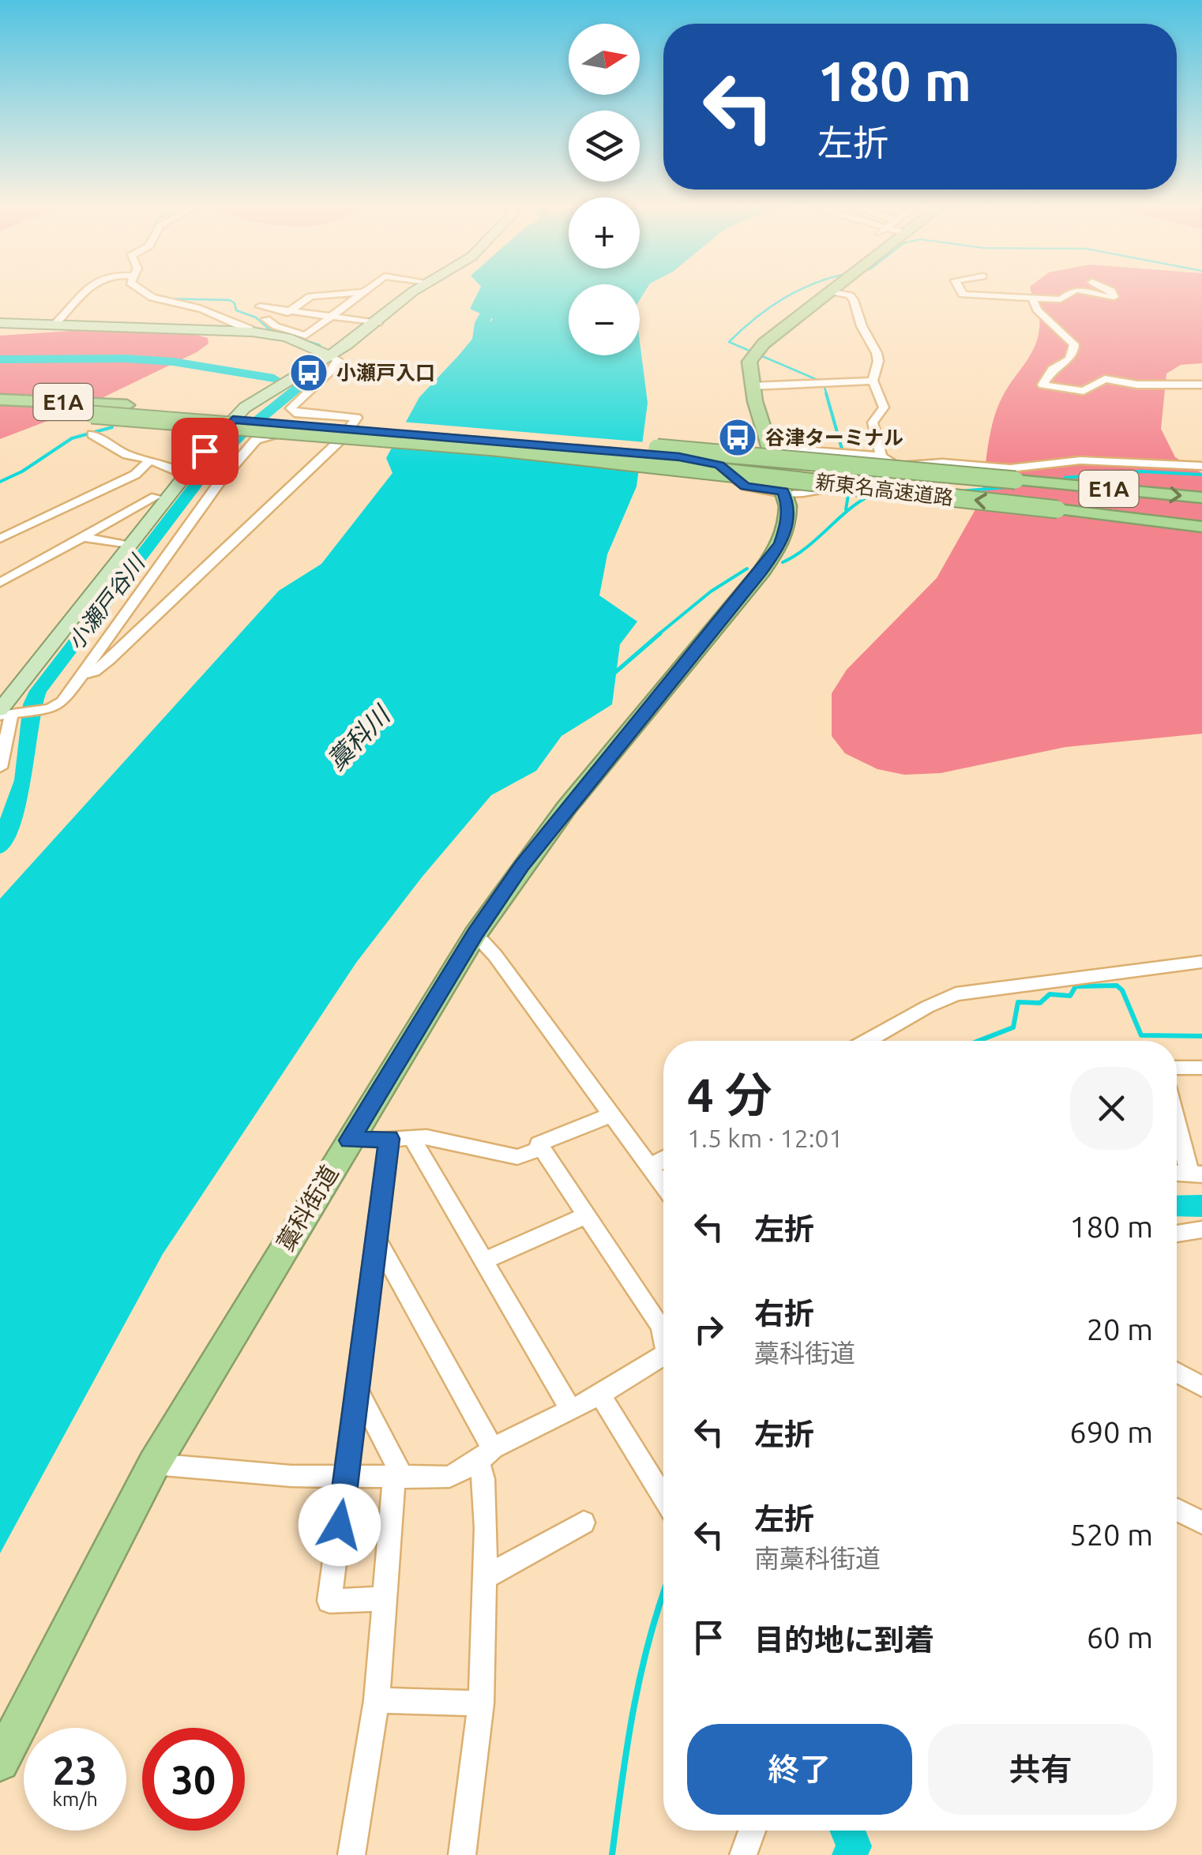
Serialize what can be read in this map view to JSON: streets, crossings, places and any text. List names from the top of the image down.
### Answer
{
  "streets": {
    "highway": ["E1A", "新東名高速道路", "藁科街道"]
  },
  "water": ["小瀬戸谷川", "藁科川"],
  "places": {
    "bus stop": ["小瀬戸入口", "谷津ターミナル"]
  },
  "north": "right",
  "page": {
    "map_buttons": ["+", "−"],
    "turn": ["180 m", "左折"],
    "heading": ["4 分", "1.5 km · 12:01"],
    "list": [
      {
        "name": "左折",
        "value": "180 m"
      },
      {
        "name": "右折",
        "note": "藁科街道",
        "value": "20 m"
      },
      {
        "name": "左折",
        "value": "690 m"
      },
      {
        "name": "左折",
        "note": "南藁科街道",
        "value": "520 m"
      },
      {
        "name": "目的地に到着",
        "value": "60 m"
      }
    ],
    "buttons": ["終了", "共有"],
    "speed": "23 km/h",
    "limit": "30"
  }
}
